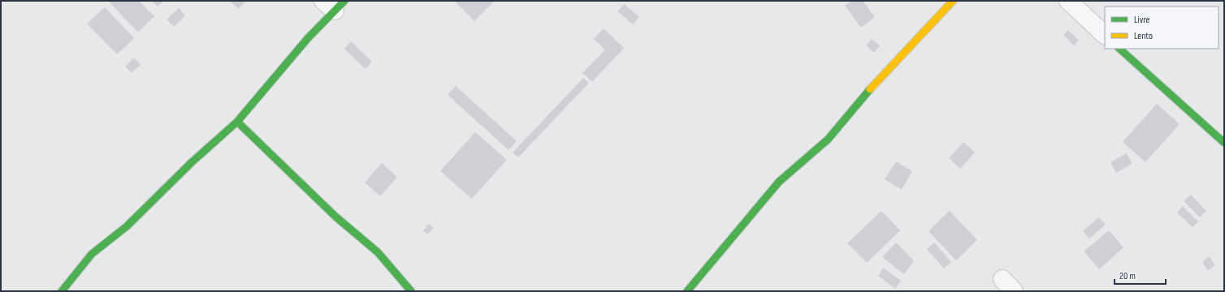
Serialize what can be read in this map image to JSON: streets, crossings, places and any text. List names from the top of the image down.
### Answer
{
  "legend": ["Livre", "Lento"],
  "scale_bar": "20 m"
}
